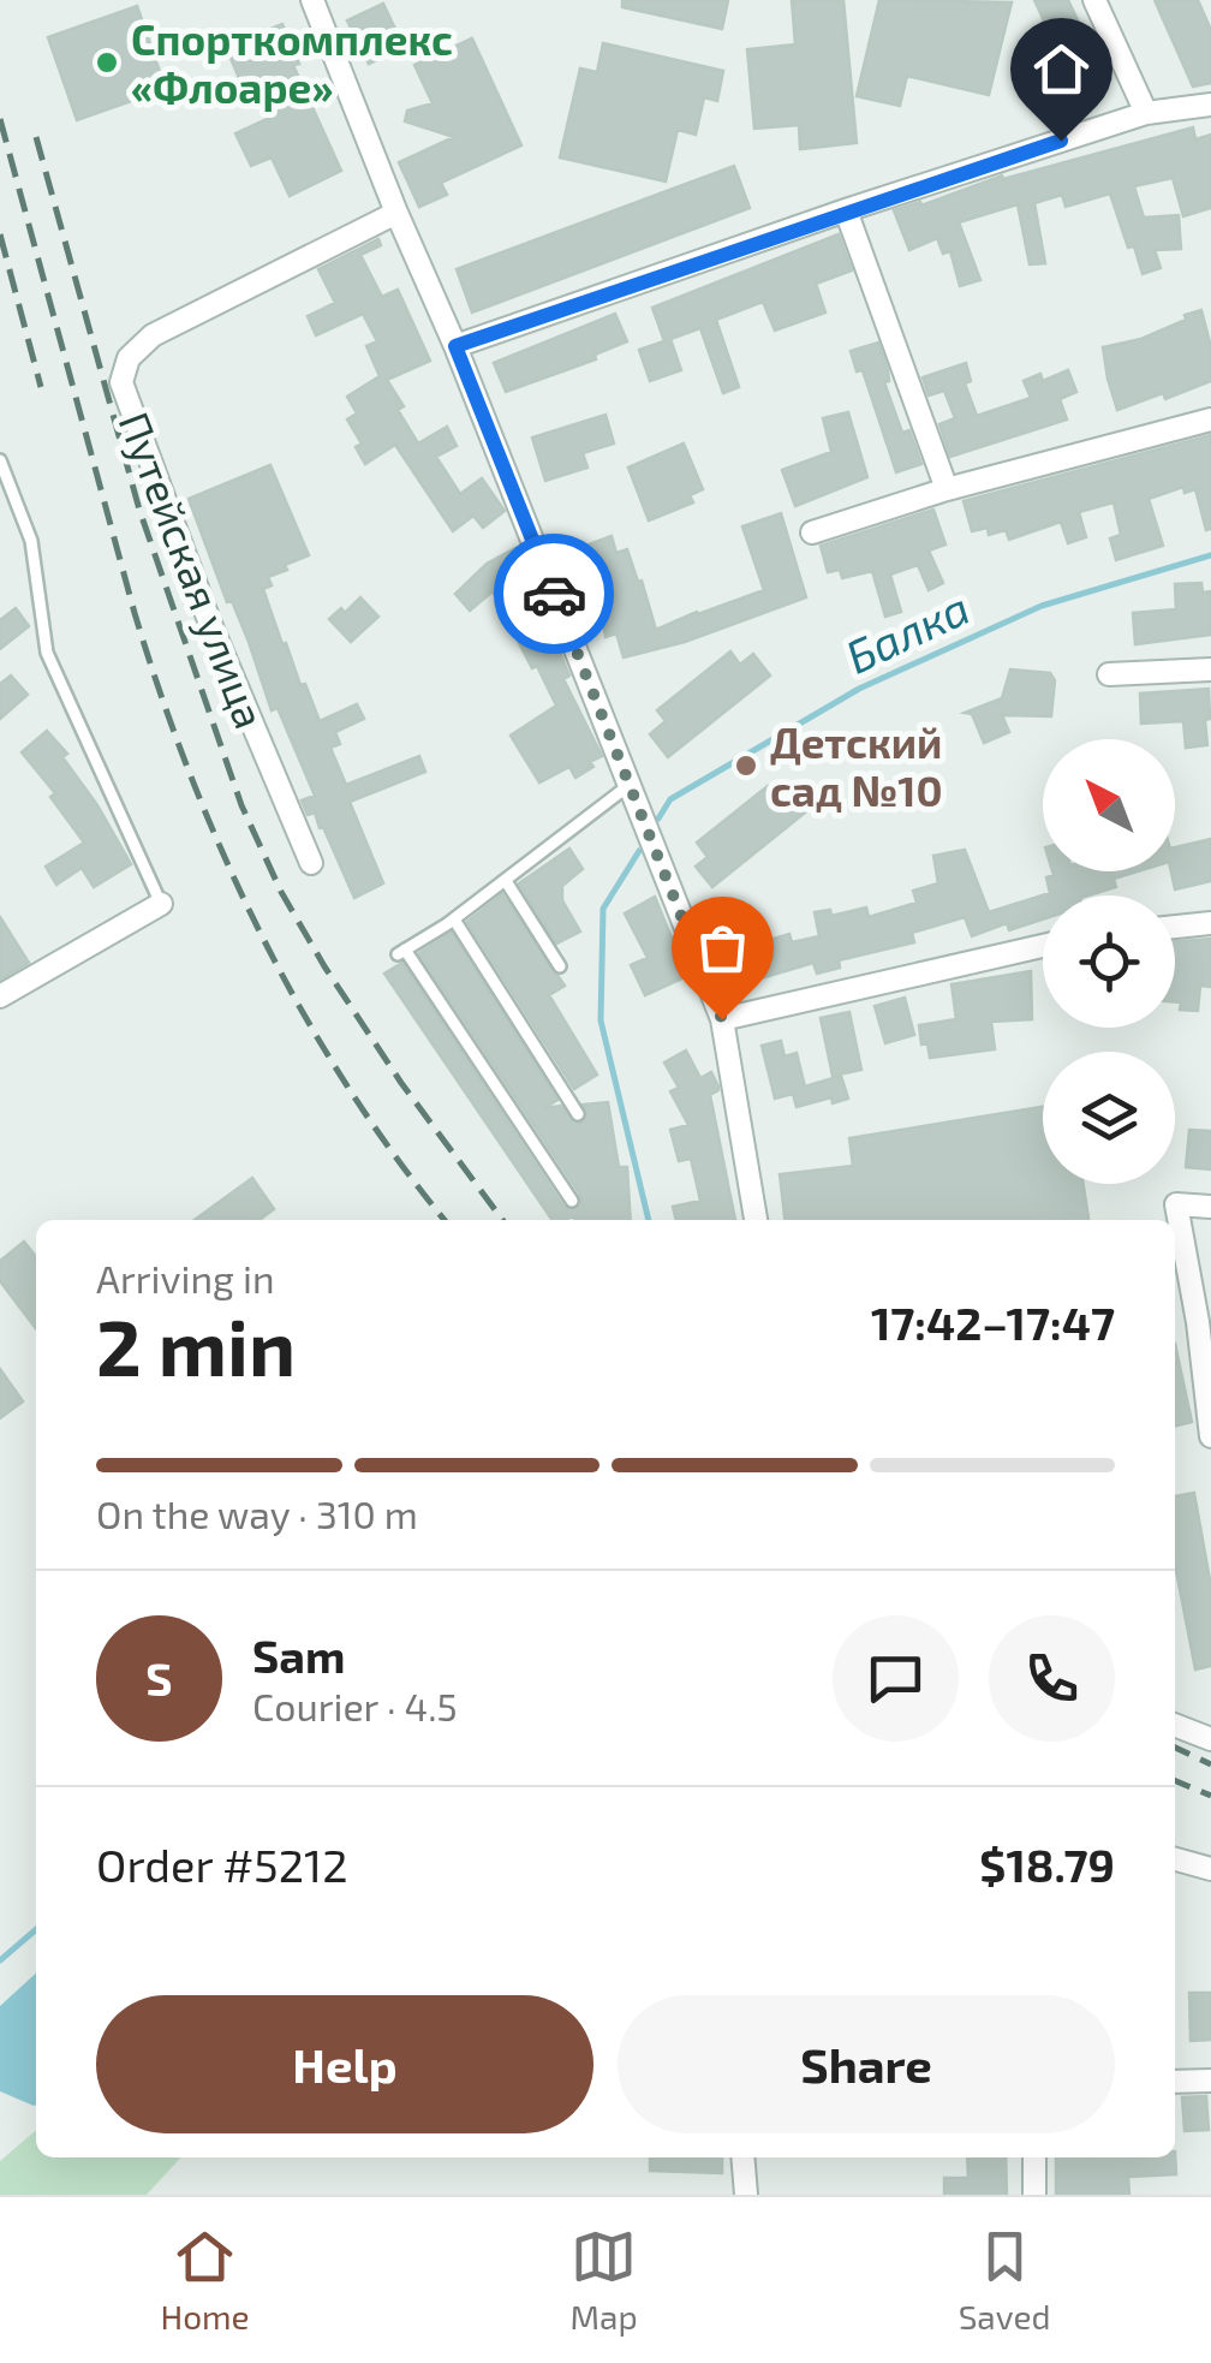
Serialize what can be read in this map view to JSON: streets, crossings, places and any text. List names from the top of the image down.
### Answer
{
  "streets": {
    "street": ["Путейская улица"]
  },
  "water": ["Балка"],
  "places": ["Спорткомплекс «Флоаре»", "Детский сад №10"],
  "north": "top left",
  "page": {
    "heading": ["2 min", "Arriving in", "17:42–17:47"],
    "panel": [
      "Sam",
      "Courier · 4.5",
      "Order #5212",
      "$18.79"
    ],
    "bar": "On the way · 310 m",
    "round": "S",
    "buttons": ["Help", "Share"],
    "tabs": ["Home", "Map", "Saved"]
  }
}
